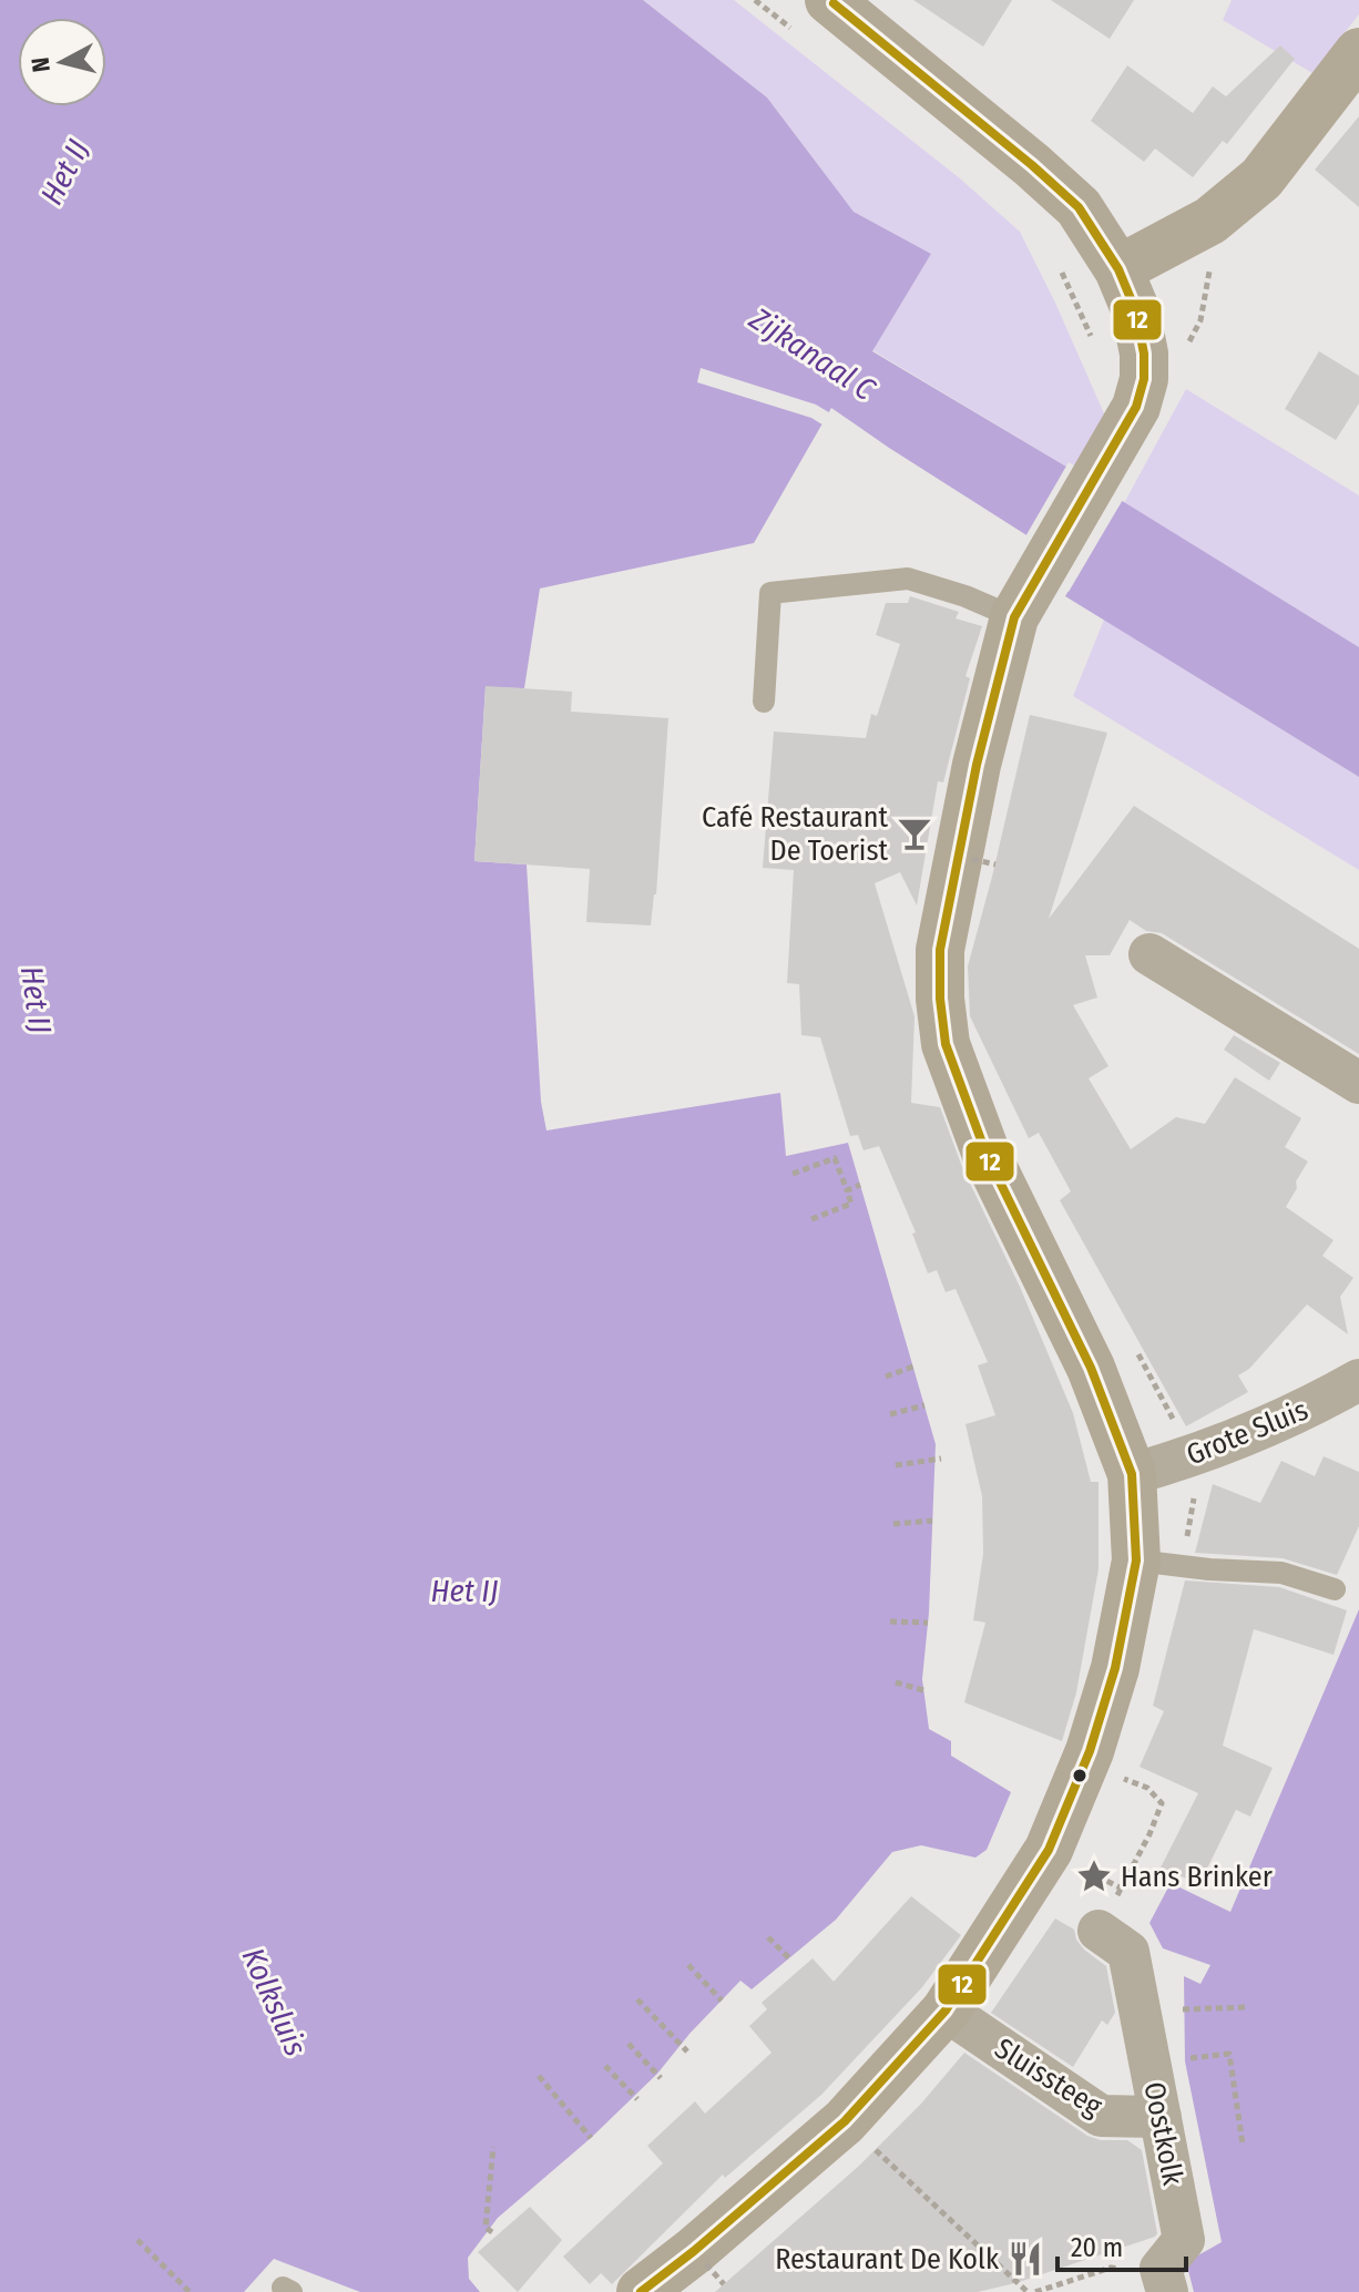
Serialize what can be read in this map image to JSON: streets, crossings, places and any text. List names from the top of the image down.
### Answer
{
  "streets": {
    "street": ["Grote Sluis", "Sluissteeg", "Oostkolk"]
  },
  "crossings": [
    ["Sluissteeg", "Oostkolk"]
  ],
  "water": ["Het IJ", "Zijkanaal C", "Kolksluis"],
  "places": {
    "bar": ["Café Restaurant De Toerist"],
    "place": ["Hans Brinker"],
    "restaurant": ["Restaurant De Kolk"]
  },
  "lines": ["transit line 12"],
  "scale_bar": "20 m",
  "north": "left"
}
